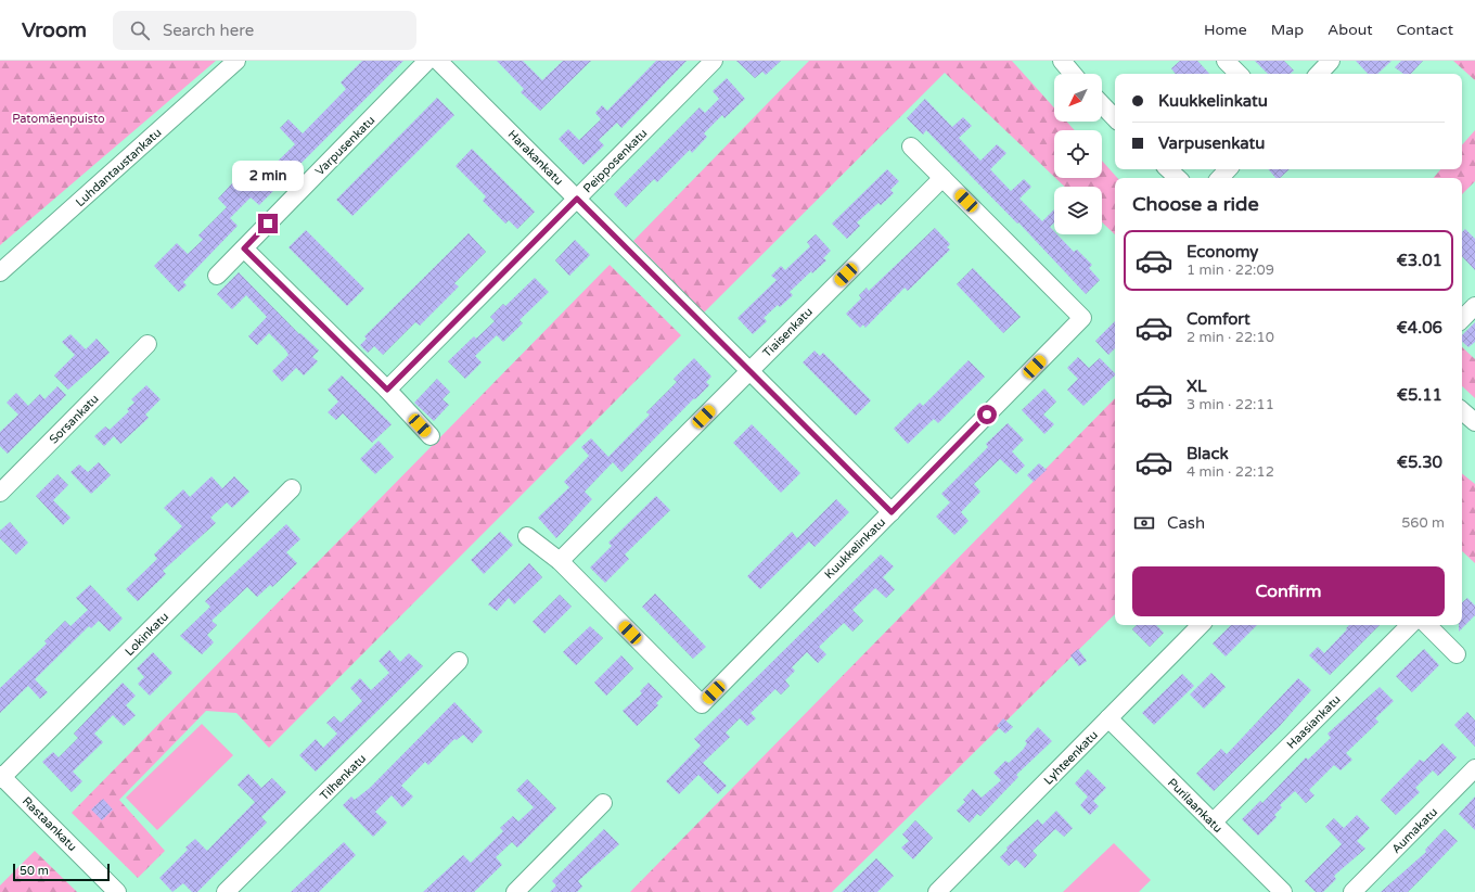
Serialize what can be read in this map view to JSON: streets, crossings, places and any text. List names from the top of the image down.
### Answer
{
  "streets": {
    "street": [
      "Varpusenkatu",
      "Harakankatu",
      "Peipposenkatu",
      "Luhdantaustankatu",
      "Tiaisenkatu",
      "Sorsankatu",
      "Kuukkelinkatu",
      "Lokinkatu",
      "Haasiankatu",
      "Lyhteenkatu",
      "Tilhenkatu",
      "Purilaankatu",
      "Rastaankatu",
      "Aumakatu"
    ]
  },
  "crossings": [
    ["Harakankatu", "Peipposenkatu"],
    ["Harakankatu", "Tiaisenkatu"],
    ["Harakankatu", "Kuukkelinkatu"],
    ["Tiaisenkatu", "Kuukkelinkatu"],
    ["Lokinkatu", "Rastaankatu"],
    ["Haasiankatu", "Purilaankatu"],
    ["Lyhteenkatu", "Purilaankatu"]
  ],
  "parks": ["Patomäenpuisto"],
  "scale_bar": "50 m",
  "north": "bottom left",
  "page": {
    "header": "Vroom",
    "search": "Search here",
    "nav": [
      "Home",
      "Map",
      "About",
      "Contact"
    ],
    "banner": ["Kuukkelinkatu", "Varpusenkatu"],
    "bubble": "2 min",
    "heading": "Choose a ride",
    "list": [
      {
        "name": "Economy",
        "note": "1 min · 22:09",
        "value": "€3.01"
      },
      {
        "name": "Comfort",
        "note": "2 min · 22:10",
        "value": "€4.06"
      },
      {
        "name": "XL",
        "note": "3 min · 22:11",
        "value": "€5.11"
      },
      {
        "name": "Black",
        "note": "4 min · 22:12",
        "value": "€5.30"
      }
    ],
    "pay": ["Cash", "560 m"],
    "buttons": "Confirm",
    "scale": "50 m"
  }
}
